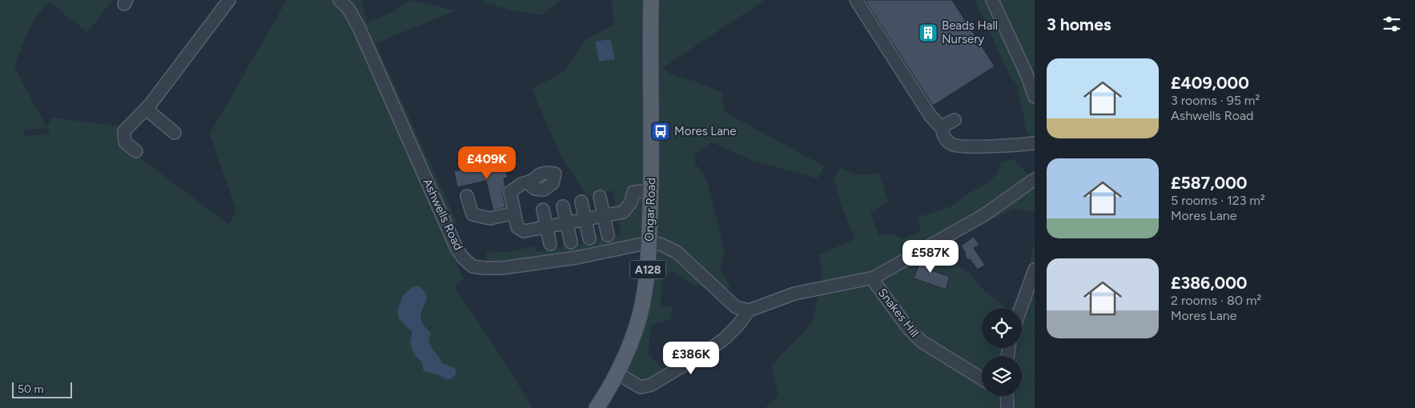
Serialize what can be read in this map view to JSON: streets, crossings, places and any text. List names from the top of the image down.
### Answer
{
  "streets": {
    "main road": ["Ongar Road", "A128"],
    "street": ["Ashwells Road", "Snakes Hill"]
  },
  "crossings": [
    ["Ongar Road", "Ashwells Road"]
  ],
  "places": {
    "building": ["Beads Hall Nursery"],
    "bus stop": ["Mores Lane"]
  },
  "scale_bar": "50 m",
  "page": {
    "heading": "3 homes",
    "list": [
      {
        "name": "£409,000",
        "note": "3 rooms · 95 m² · Ashwells Road"
      },
      {
        "name": "£587,000",
        "note": "5 rooms · 123 m² · Mores Lane"
      },
      {
        "name": "£386,000",
        "note": "2 rooms · 80 m² · Mores Lane"
      }
    ],
    "price": ["£409K", "£587K", "£386K"],
    "scale": "50 m"
  }
}
